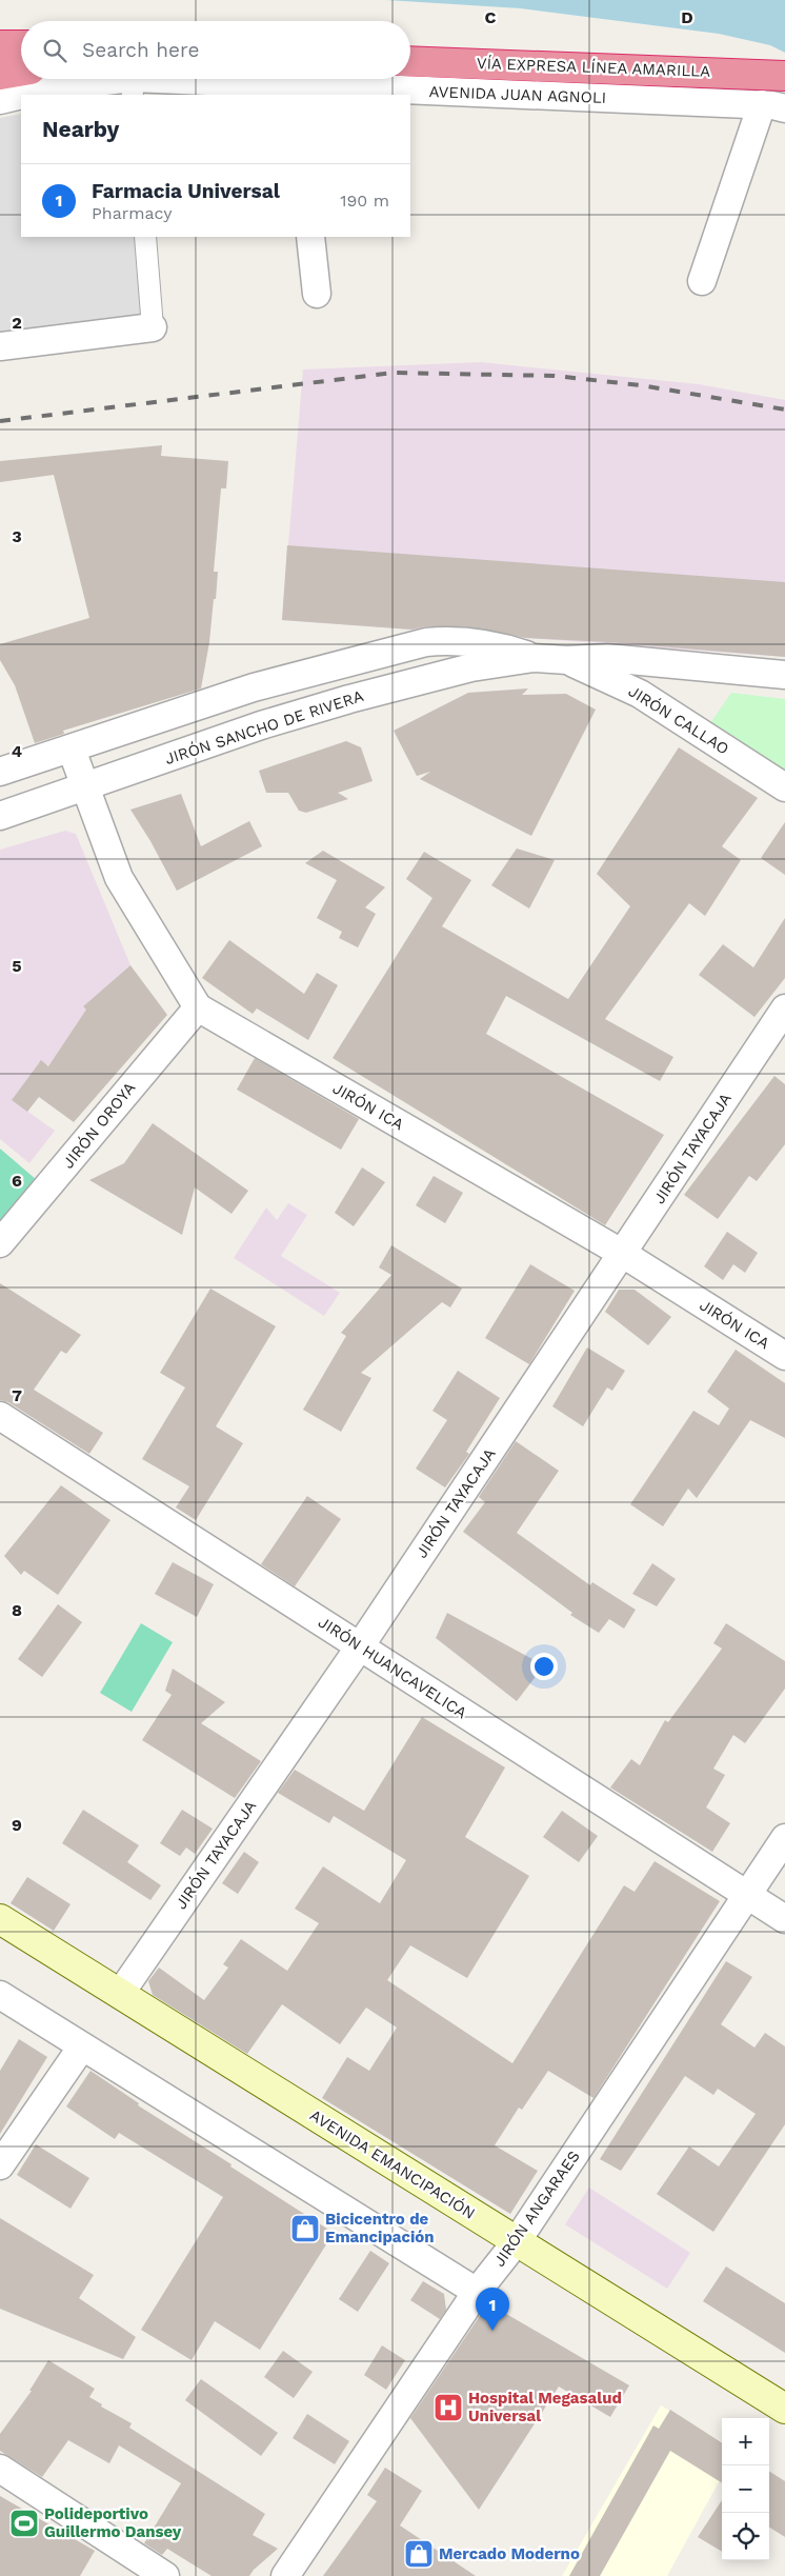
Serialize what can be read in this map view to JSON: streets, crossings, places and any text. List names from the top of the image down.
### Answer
{
  "streets": {
    "highway": ["VÍA EXPRESA LÍNEA AMARILLA"],
    "main road": ["AVENIDA EMANCIPACIÓN"],
    "street": [
      "AVENIDA JUAN AGNOLI",
      "JIRÓN CALLAO",
      "JIRÓN SANCHO DE RIVERA",
      "JIRÓN ICA",
      "JIRÓN OROYA",
      "JIRÓN TAYACAJA",
      "JIRÓN HUANCAVELICA",
      "JIRÓN ANGARAES"
    ]
  },
  "crossings": [
    ["JIRÓN CALLAO", "JIRÓN SANCHO DE RIVERA"],
    ["JIRÓN SANCHO DE RIVERA", "JIRÓN ICA"],
    ["JIRÓN ICA", "JIRÓN OROYA"],
    ["JIRÓN ICA", "JIRÓN TAYACAJA"],
    ["JIRÓN TAYACAJA", "JIRÓN HUANCAVELICA"],
    ["JIRÓN TAYACAJA", "AVENIDA EMANCIPACIÓN"],
    ["JIRÓN HUANCAVELICA", "JIRÓN ANGARAES"],
    ["AVENIDA EMANCIPACIÓN", "JIRÓN ANGARAES"]
  ],
  "places": {
    "shop": ["Bicicentro de Emancipación", "Mercado Moderno"],
    "hospital": ["Hospital Megasalud Universal"],
    "sports": ["Polideportivo Guillermo Dansey"]
  },
  "page": {
    "search": "Search here",
    "heading": "Nearby",
    "list": [
      {
        "mark": "1",
        "name": "Farmacia Universal",
        "note": "Pharmacy",
        "value": "190 m"
      }
    ],
    "pins": "1",
    "map_buttons": ["+", "−"]
  },
  "grid": {
    "columns": ["C", "D"],
    "rows": [
      "2",
      "3",
      "4",
      "5",
      "6",
      "7",
      "8",
      "9"
    ]
  }
}
